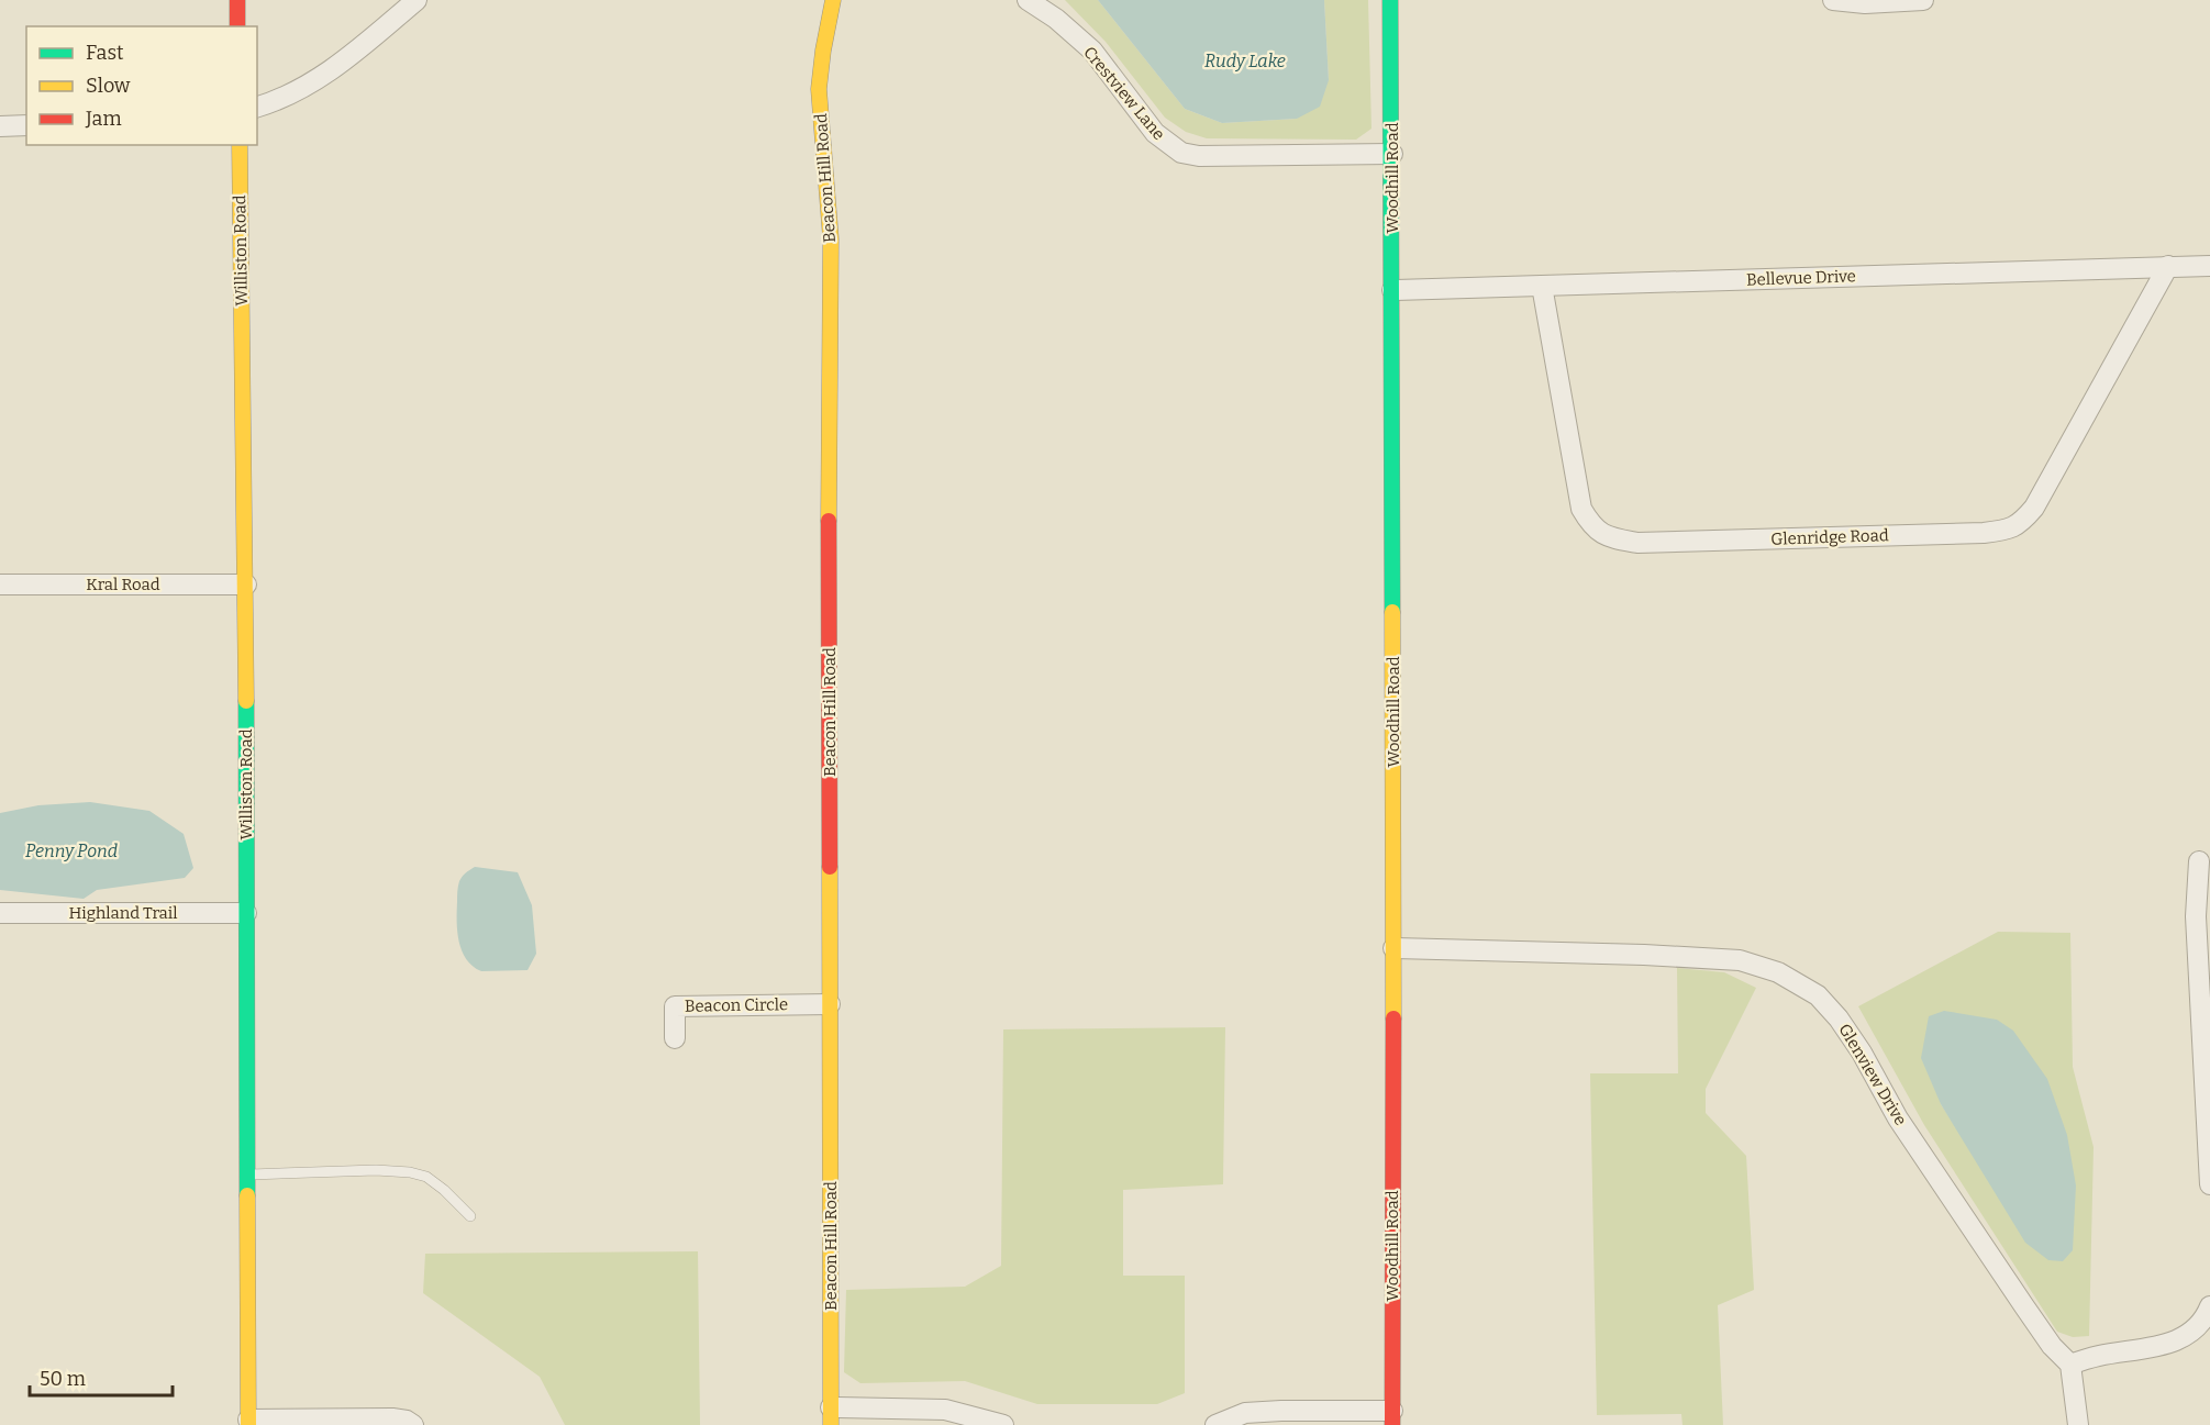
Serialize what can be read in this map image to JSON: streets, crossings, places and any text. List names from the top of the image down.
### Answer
{
  "streets": {
    "street": [
      "Crestview Lane",
      "Beacon Hill Road",
      "Woodhill Road",
      "Williston Road",
      "Bellevue Drive",
      "Glenridge Road",
      "Kral Road",
      "Highland Trail",
      "Beacon Circle",
      "Glenview Drive"
    ]
  },
  "crossings": [
    ["Crestview Lane", "Woodhill Road"],
    ["Beacon Hill Road", "Beacon Circle"],
    ["Woodhill Road", "Bellevue Drive"],
    ["Woodhill Road", "Glenview Drive"],
    ["Williston Road", "Kral Road"],
    ["Williston Road", "Highland Trail"],
    ["Bellevue Drive", "Glenridge Road"]
  ],
  "water": ["Rudy Lake", "Penny Pond"],
  "legend": ["Fast", "Slow", "Jam"],
  "scale_bar": "50 m"
}
